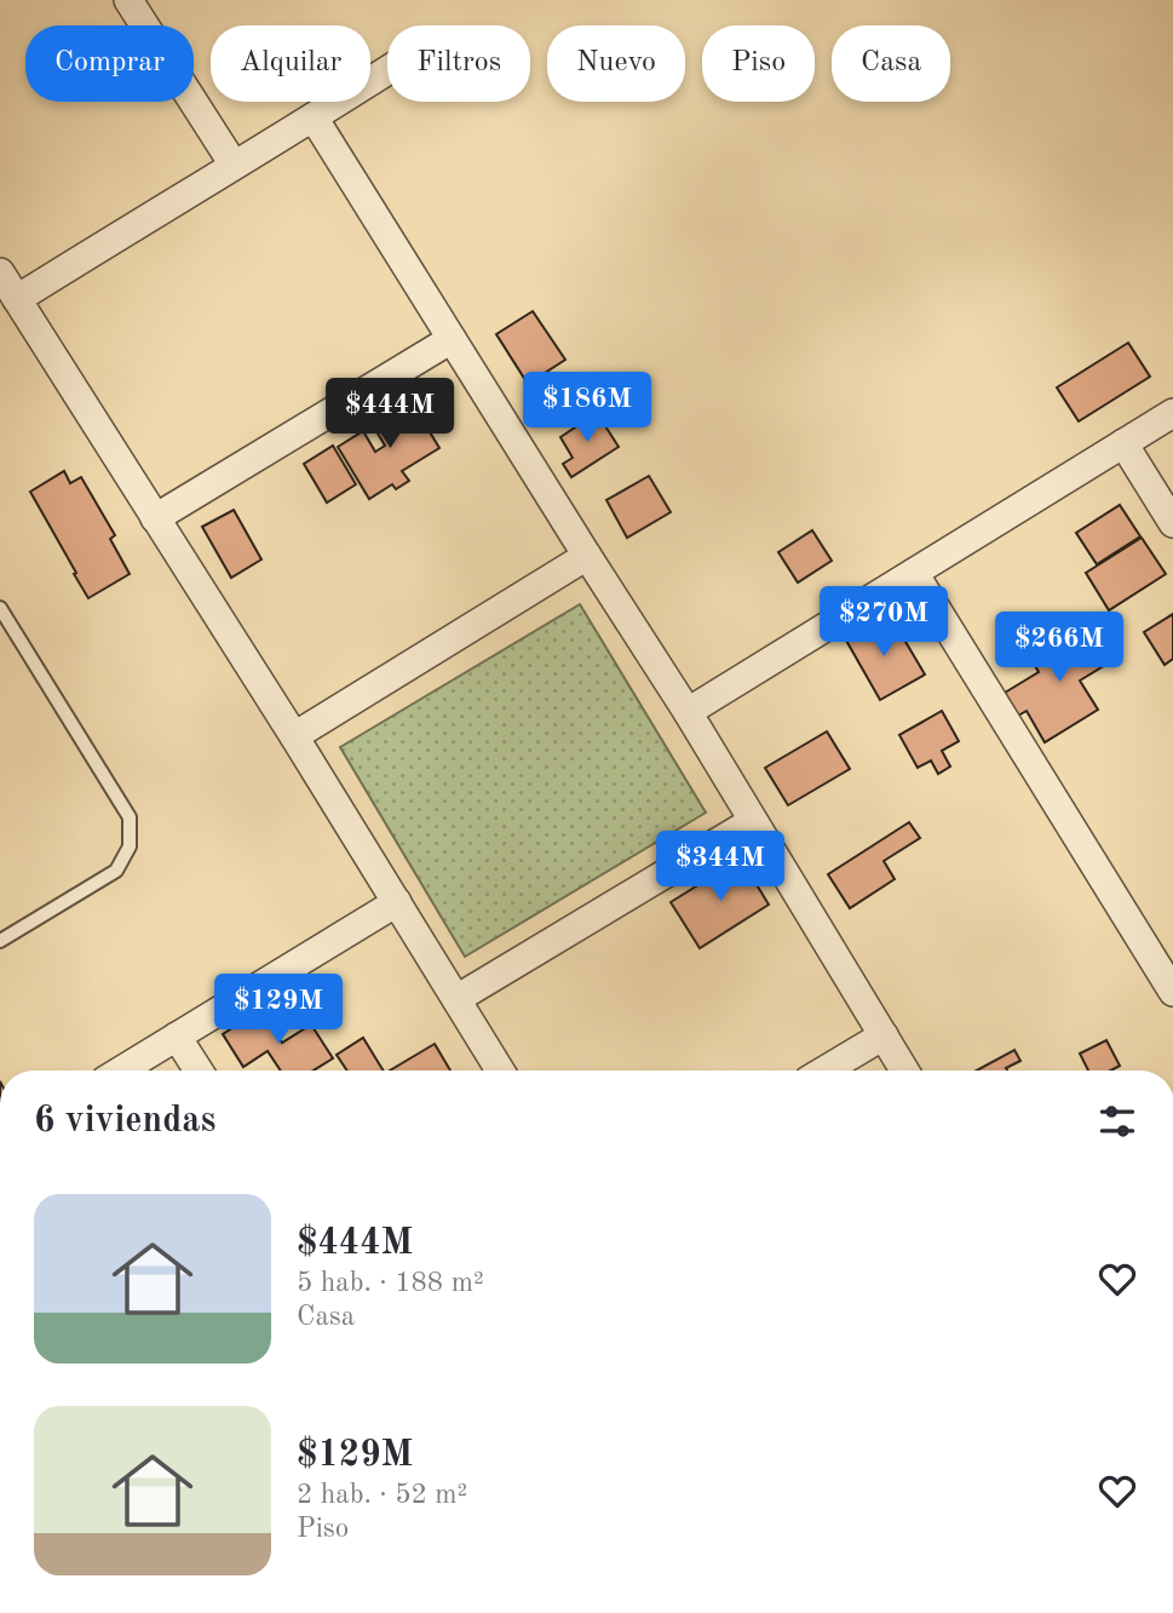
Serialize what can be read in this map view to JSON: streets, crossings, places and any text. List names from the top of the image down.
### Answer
{
  "page": {
    "chip": [
      "Comprar",
      "Alquilar",
      "Filtros",
      "Nuevo",
      "Piso",
      "Casa"
    ],
    "price": [
      "$186M",
      "$444M",
      "$270M",
      "$266M",
      "$344M",
      "$129M"
    ],
    "heading": "6 viviendas",
    "list": [
      {
        "name": "$444M",
        "note": "5 hab. · 188 m² · Casa"
      },
      {
        "name": "$129M",
        "note": "2 hab. · 52 m² · Piso"
      }
    ]
  }
}
